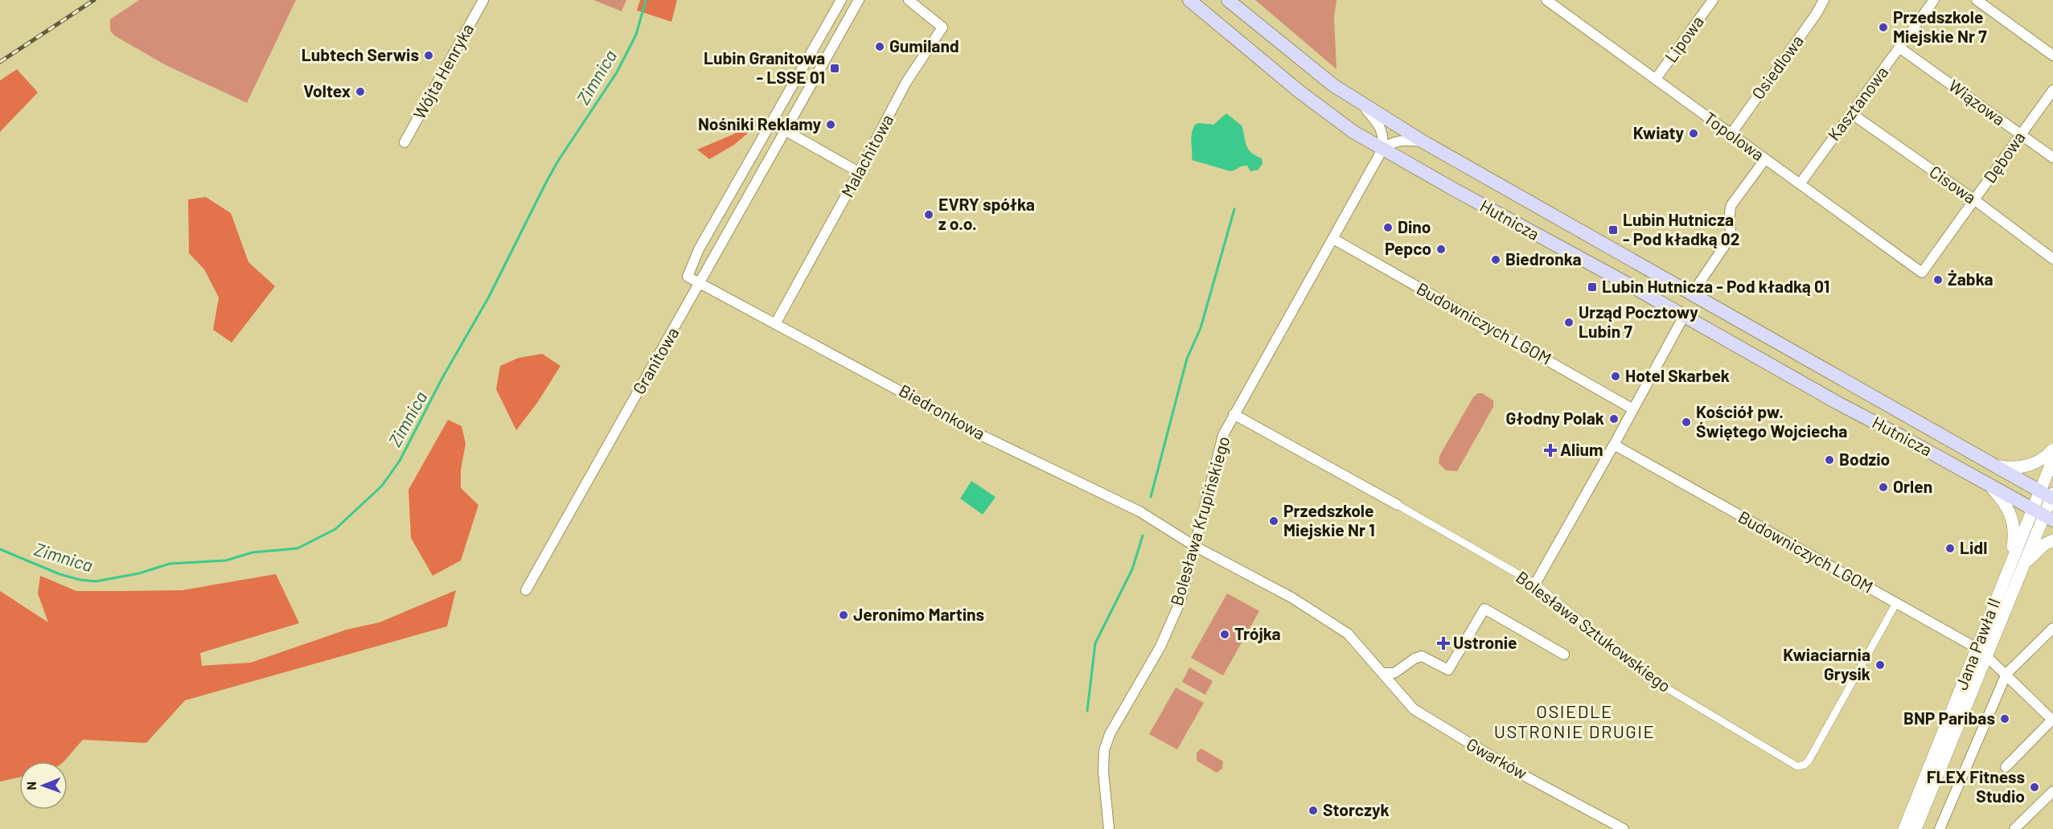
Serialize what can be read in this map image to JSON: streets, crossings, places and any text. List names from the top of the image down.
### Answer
{
  "streets": {
    "main road": ["Hutnicza"],
    "street": [
      "Lipowa",
      "Osiedlowa",
      "Wójta Henryka",
      "Wiązowa",
      "Kasztanowa",
      "Topolowa",
      "Malachitowa",
      "Dębowa",
      "Cisowa",
      "Budowniczych LGOM",
      "Granitowa",
      "Biedronkowa",
      "Bolesława Krupińskiego",
      "Bolesława Sztukowskiego",
      "Jana Pawła II",
      "Gwarków"
    ]
  },
  "crossings": [
    ["Lipowa", "Topolowa"],
    ["Osiedlowa", "Topolowa"],
    ["Wiązowa", "Kasztanowa"],
    ["Wiązowa", "Dębowa"],
    ["Kasztanowa", "Topolowa"],
    ["Kasztanowa", "Cisowa"],
    ["Topolowa", "Dębowa"],
    ["Malachitowa", "Biedronkowa"],
    ["Dębowa", "Cisowa"],
    ["Hutnicza", "Bolesława Krupińskiego"],
    ["Hutnicza", "Jana Pawła II"],
    ["Budowniczych LGOM", "Bolesława Krupińskiego"],
    ["Budowniczych LGOM", "Bolesława Sztukowskiego"],
    ["Budowniczych LGOM", "Jana Pawła II"],
    ["Granitowa", "Biedronkowa"],
    ["Biedronkowa", "Bolesława Krupińskiego"],
    ["Biedronkowa", "Gwarków"],
    ["Bolesława Krupińskiego", "Bolesława Sztukowskiego"],
    ["Bolesława Krupińskiego", "Gwarków"]
  ],
  "districts": ["OSIEDLE USTRONIE DRUGIE"],
  "water": ["Zimnica"],
  "places": {
    "other": [
      "Przedszkole Miejskie Nr 7",
      "Gumiland",
      "Lubtech Serwis",
      "Voltex",
      "Nośniki Reklamy",
      "Kwiaty",
      "EVRY spółka z o.o.",
      "Dino",
      "Pepco",
      "Biedronka",
      "Żabka",
      "Urząd Pocztowy Lubin 7",
      "Hotel Skarbek",
      "Głodny Polak",
      "Kościół pw. Świętego Wojciecha",
      "Bodzio",
      "Orlen",
      "Przedszkole Miejskie Nr 1",
      "Lidl",
      "Jeronimo Martins",
      "Trójka",
      "Kwiaciarnia Grysik",
      "BNP Paribas",
      "FLEX Fitness Studio",
      "Storczyk"
    ],
    "transit": ["Lubin Granitowa - LSSE 01", "Lubin Hutnicza - Pod kładką 02", "Lubin Hutnicza - Pod kładką 01"],
    "health": ["Alium", "Ustronie"]
  },
  "north": "left"
}
